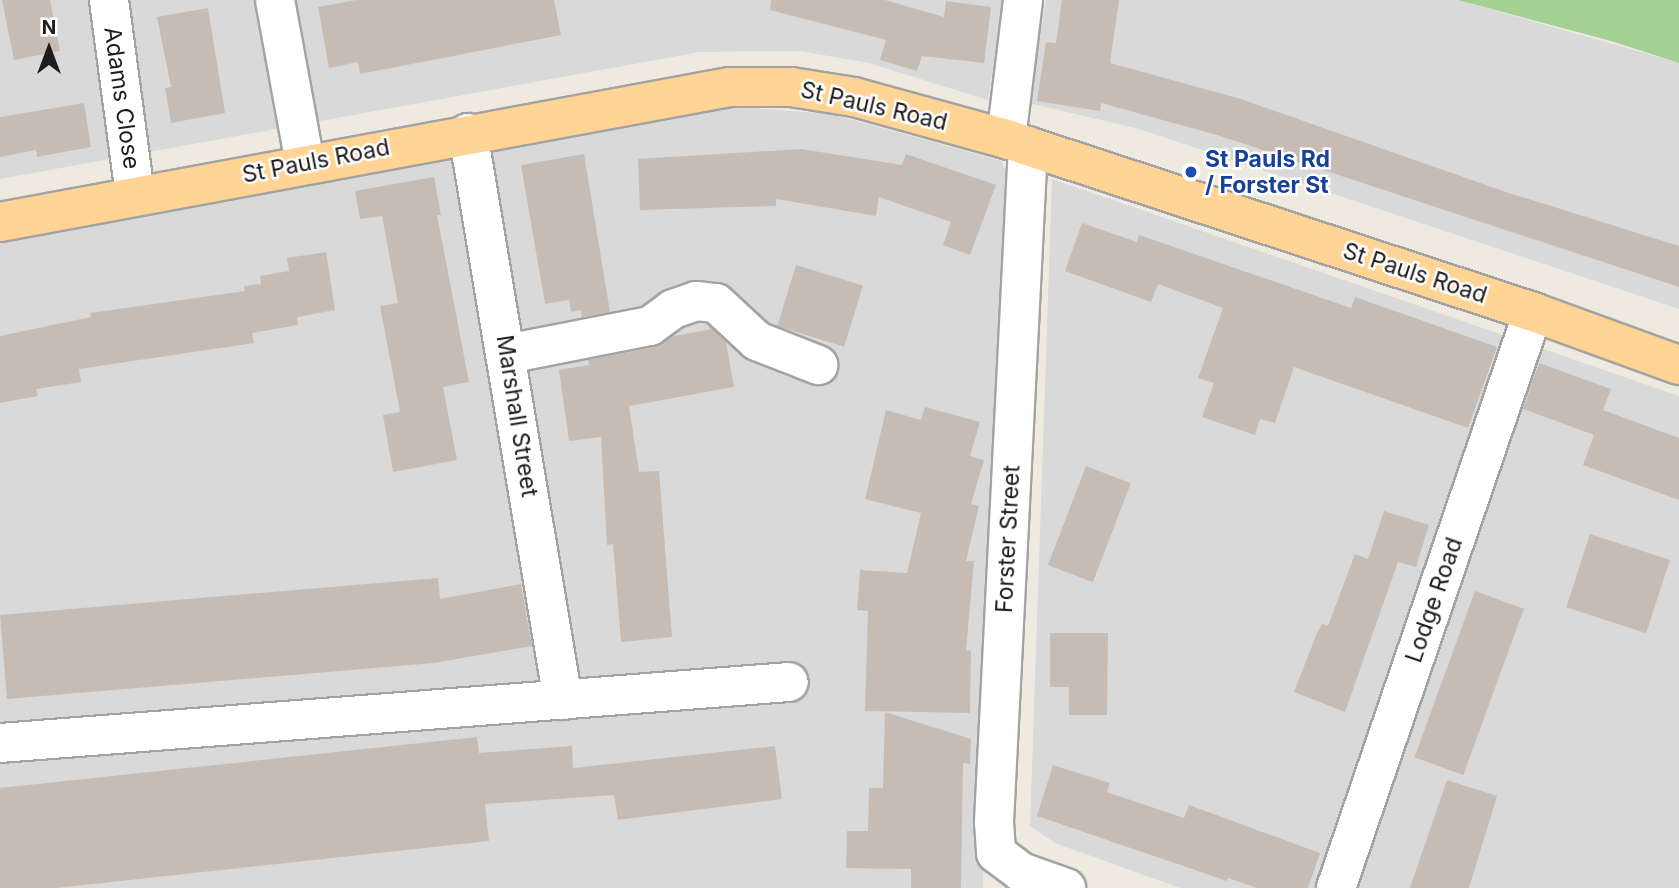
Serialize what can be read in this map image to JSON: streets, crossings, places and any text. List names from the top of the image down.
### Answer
{
  "streets": {
    "main road": ["St Pauls Road"],
    "street": [
      "Adams Close",
      "Marshall Street",
      "Forster Street",
      "Lodge Road"
    ]
  },
  "crossings": [
    ["Adams Close", "St Pauls Road"],
    ["St Pauls Road", "Marshall Street"],
    ["St Pauls Road", "Forster Street"],
    ["St Pauls Road", "Lodge Road"]
  ],
  "places": ["St Pauls Rd / Forster St"],
  "north": "top"
}
